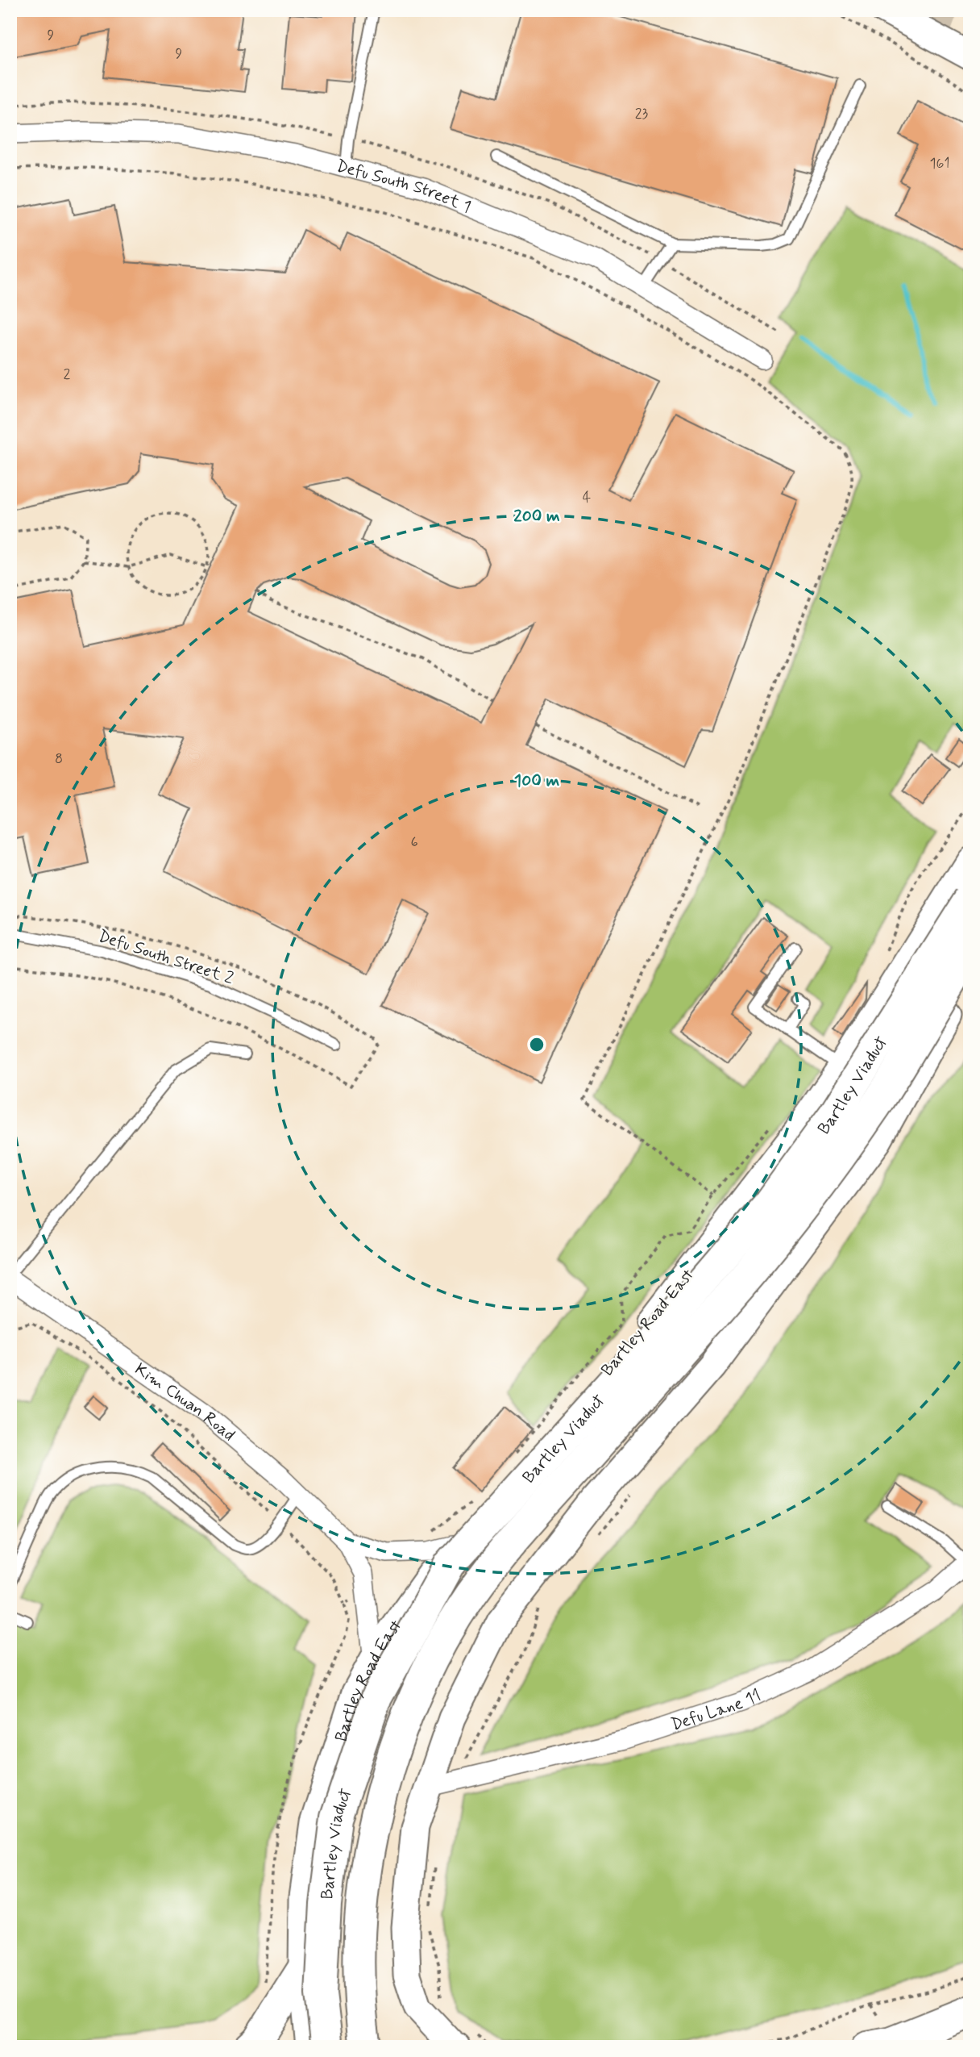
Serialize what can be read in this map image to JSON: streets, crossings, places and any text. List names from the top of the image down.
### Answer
{
  "streets": {
    "highway": ["Bartley Viaduct"],
    "main road": ["Bartley Road East"],
    "street": ["Defu South Street 1", "Kim Chuan Road", "Defu Lane 11"],
    "lane": ["Defu South Street 2"]
  },
  "house_numbers": [
    "9",
    "9",
    "23",
    "161",
    "2",
    "4",
    "8",
    "6"
  ],
  "rings": ["200 m", "100 m"]
}
